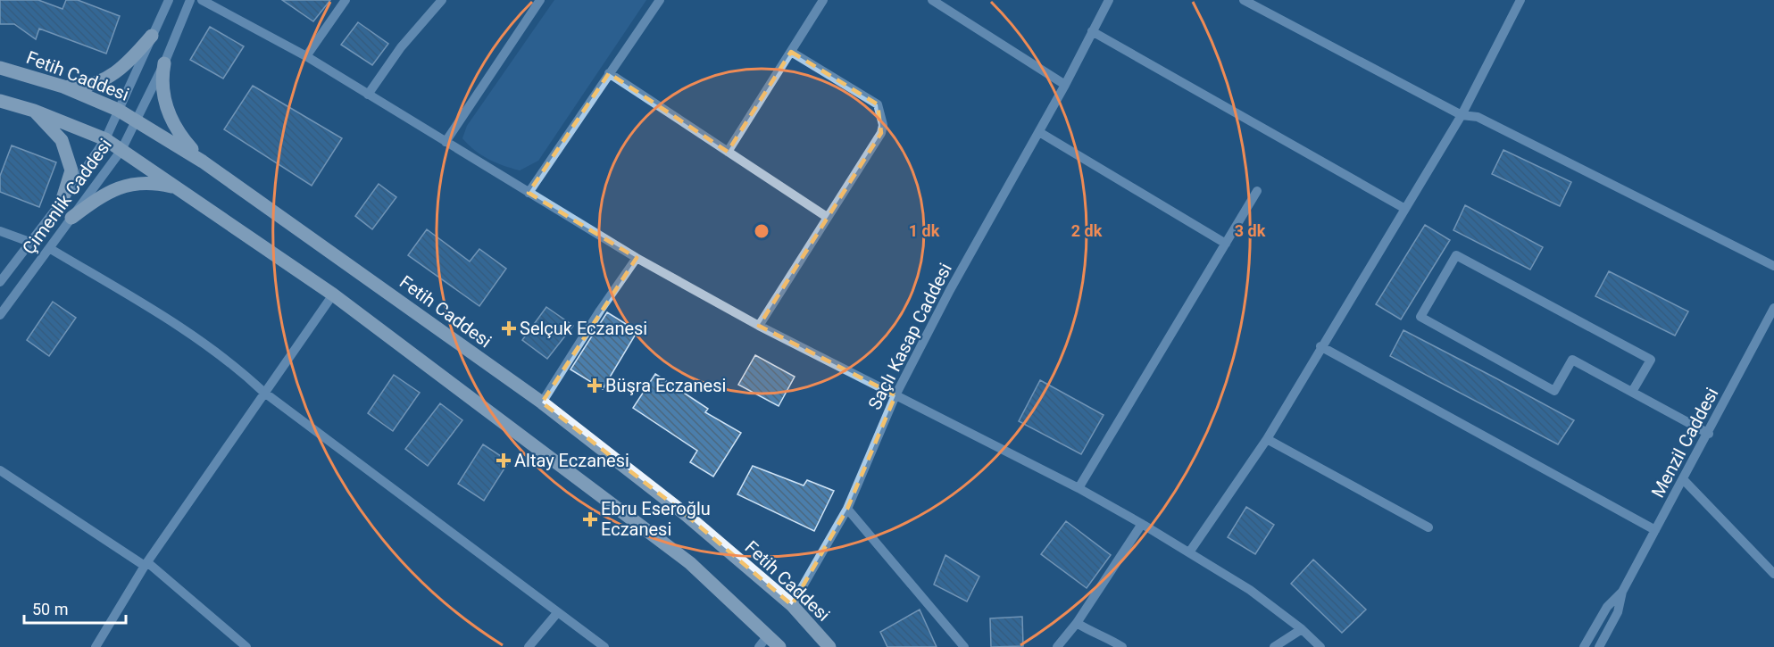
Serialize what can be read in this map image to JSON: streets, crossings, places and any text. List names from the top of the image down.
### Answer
{
  "streets": {
    "main road": ["Fetih Caddesi"],
    "street": ["Çimenlik Caddesi", "Saçlı Kasap Caddesi", "Menzil Caddesi"]
  },
  "crossings": [
    ["Fetih Caddesi", "Çimenlik Caddesi"],
    ["Fetih Caddesi", "Saçlı Kasap Caddesi"]
  ],
  "places": {
    "health": [
      "Selçuk Eczanesi",
      "Büşra Eczanesi",
      "Altay Eczanesi",
      "Ebru Eseroğlu Eczanesi"
    ]
  },
  "scale_bar": "50 m",
  "rings": ["1 dk", "2 dk", "3 dk"]
}
